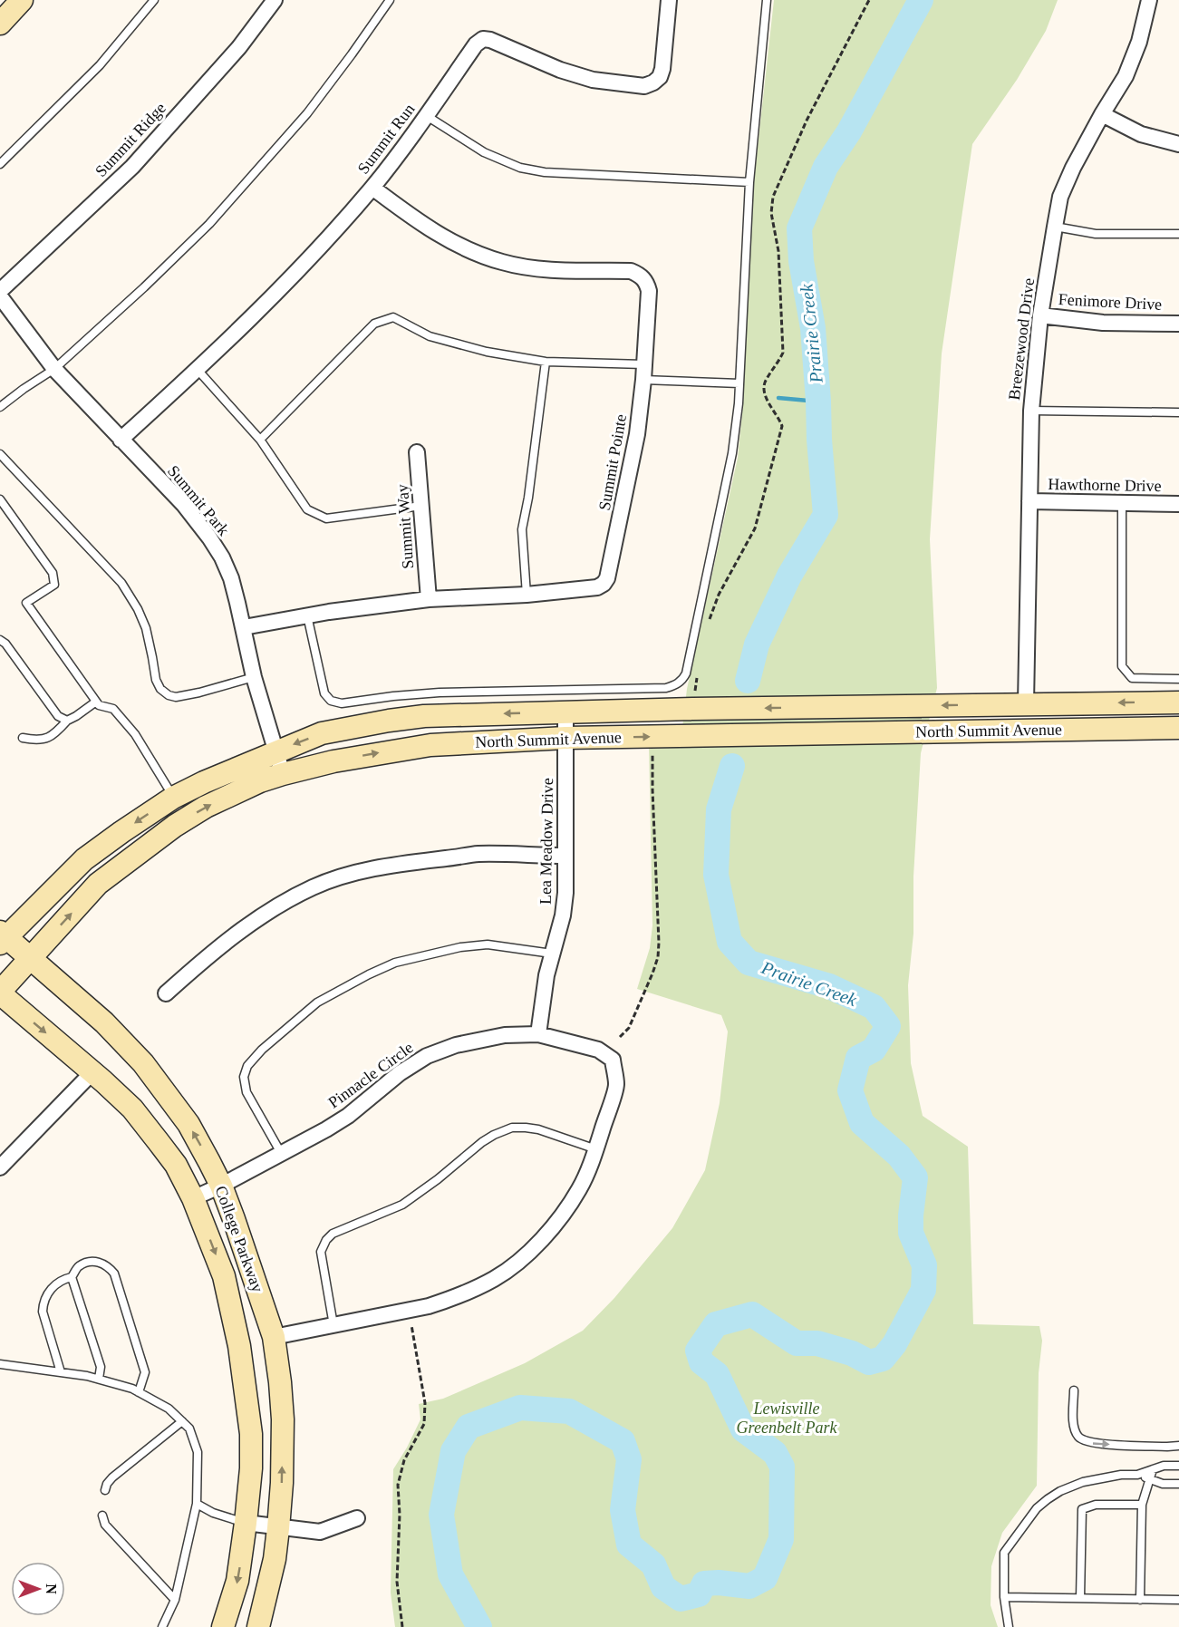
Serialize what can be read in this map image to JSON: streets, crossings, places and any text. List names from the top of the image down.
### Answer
{
  "streets": {
    "main road": ["North Summit Avenue", "College Parkway"],
    "street": [
      "Summit Run",
      "Summit Ridge",
      "Fenimore Drive",
      "Breezewood Drive",
      "Summit Pointe",
      "Hawthorne Drive",
      "Summit Park",
      "Summit Way",
      "Lea Meadow Drive",
      "Pinnacle Circle"
    ]
  },
  "crossings": [
    ["Summit Run", "Summit Pointe"],
    ["Summit Run", "Summit Park"],
    ["Fenimore Drive", "Breezewood Drive"],
    ["Breezewood Drive", "Hawthorne Drive"],
    ["Breezewood Drive", "North Summit Avenue"],
    ["Summit Pointe", "Summit Park"],
    ["Summit Pointe", "Summit Way"],
    ["Summit Park", "North Summit Avenue"],
    ["North Summit Avenue", "Lea Meadow Drive"],
    ["North Summit Avenue", "College Parkway"],
    ["Lea Meadow Drive", "Pinnacle Circle"],
    ["Pinnacle Circle", "College Parkway"]
  ],
  "water": ["Prairie Creek"],
  "parks": ["Lewisville Greenbelt Park"],
  "north": "right"
}
